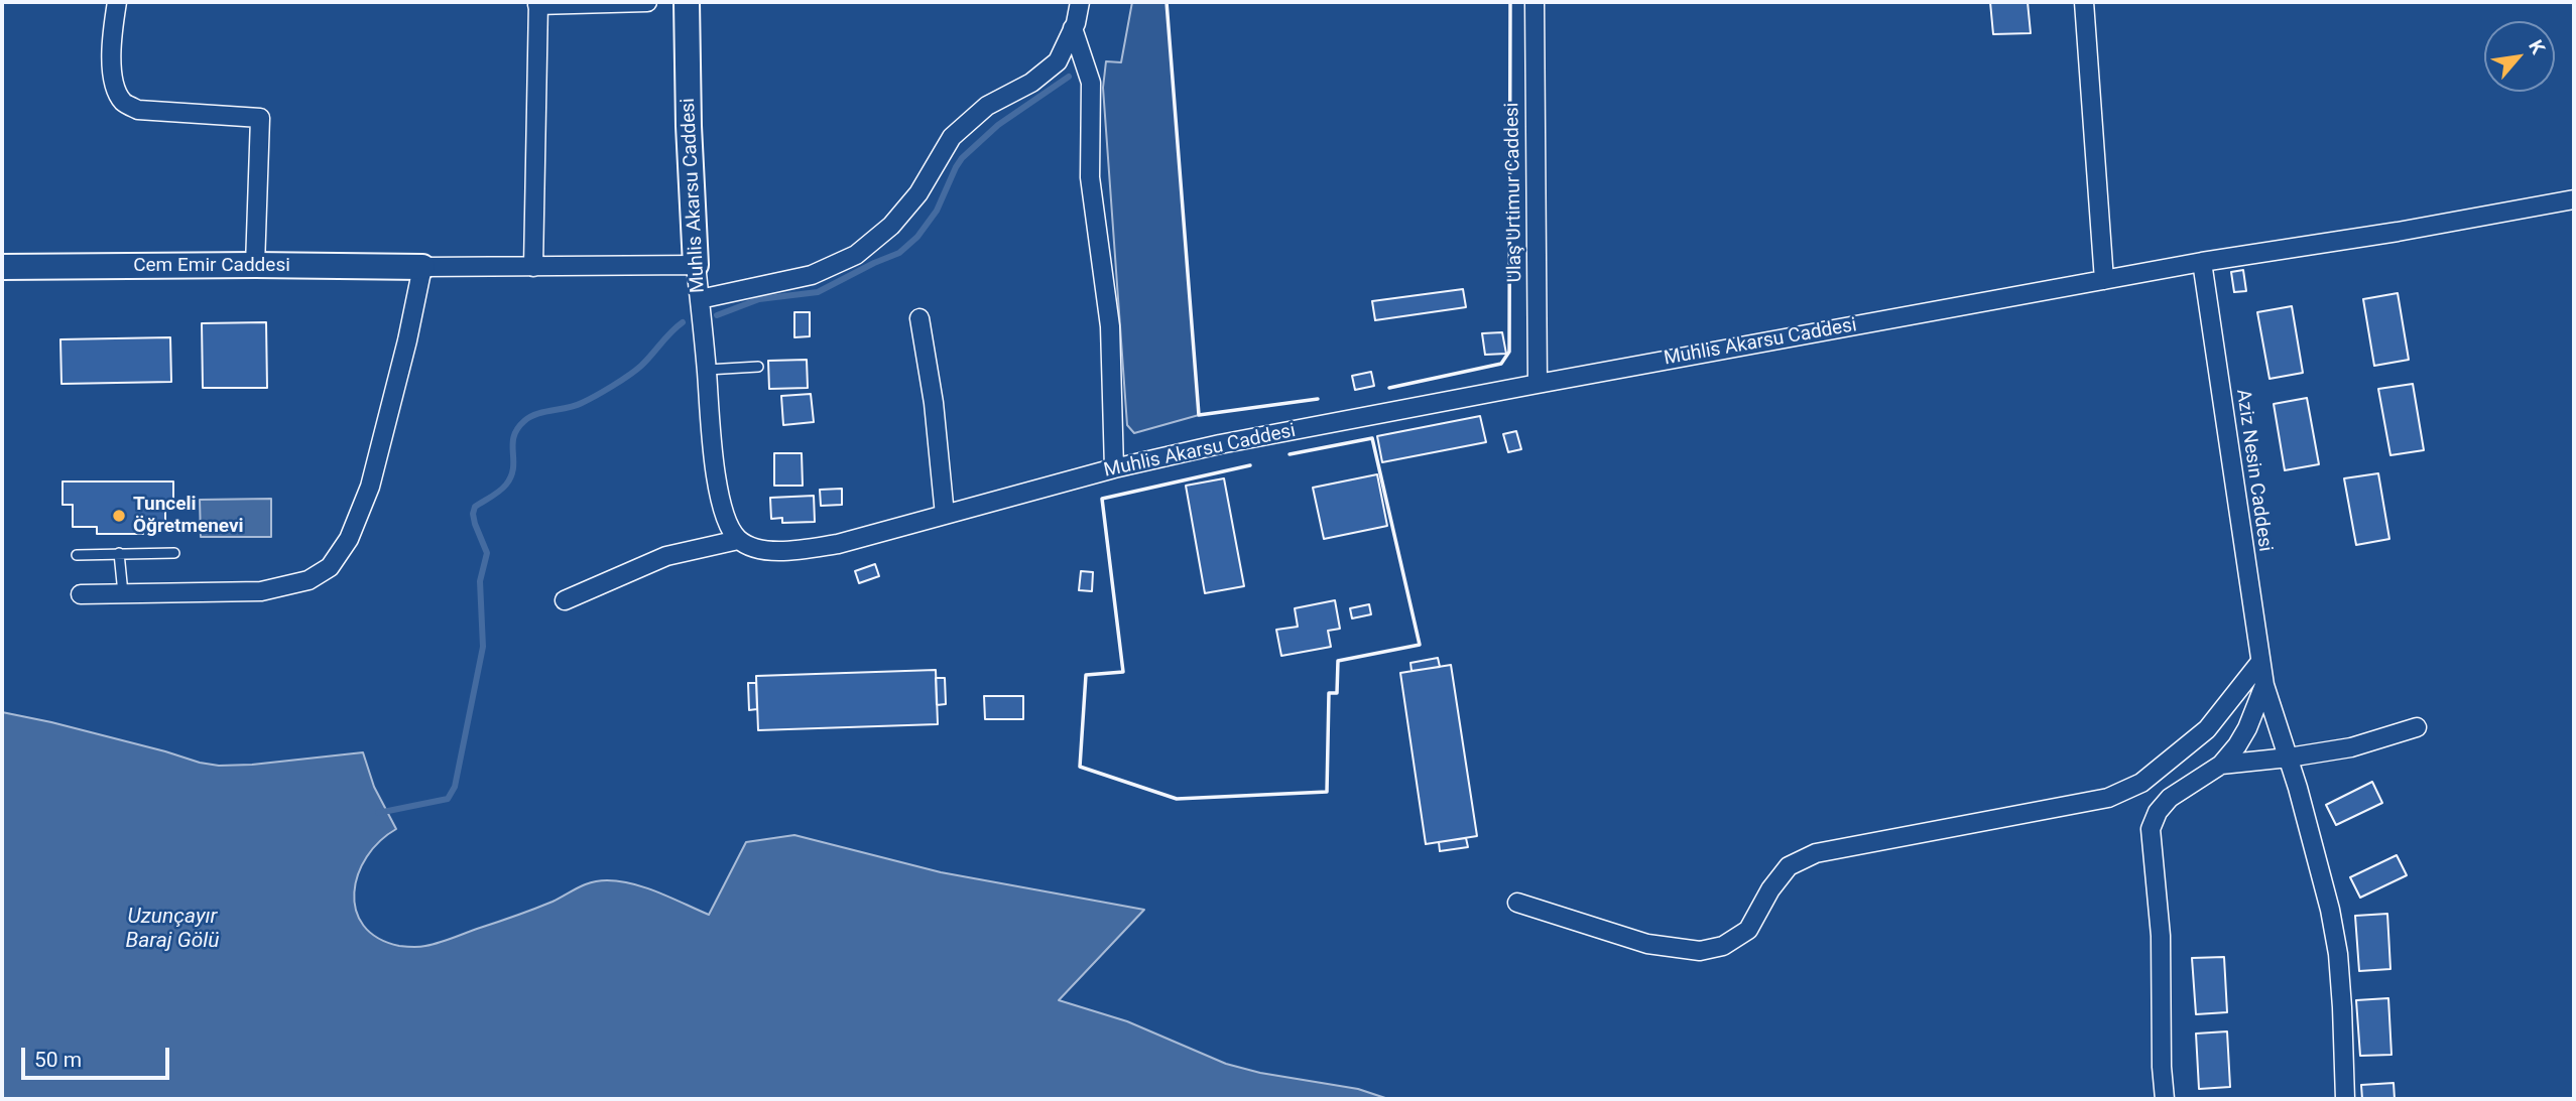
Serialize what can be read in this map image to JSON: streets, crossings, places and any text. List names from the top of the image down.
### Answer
{
  "streets": {
    "street": [
      "Ulaş Urtimur Caddesi",
      "Muhlis Akarsu Caddesi",
      "Cem Emir Caddesi",
      "Aziz Nesin Caddesi"
    ]
  },
  "crossings": [
    ["Ulaş Urtimur Caddesi", "Muhlis Akarsu Caddesi"],
    ["Muhlis Akarsu Caddesi", "Aziz Nesin Caddesi"]
  ],
  "water": ["Uzunçayır Baraj Gölü"],
  "places": ["Tunceli Öğretmenevi"],
  "scale_bar": "50 m",
  "north": "top right"
}
